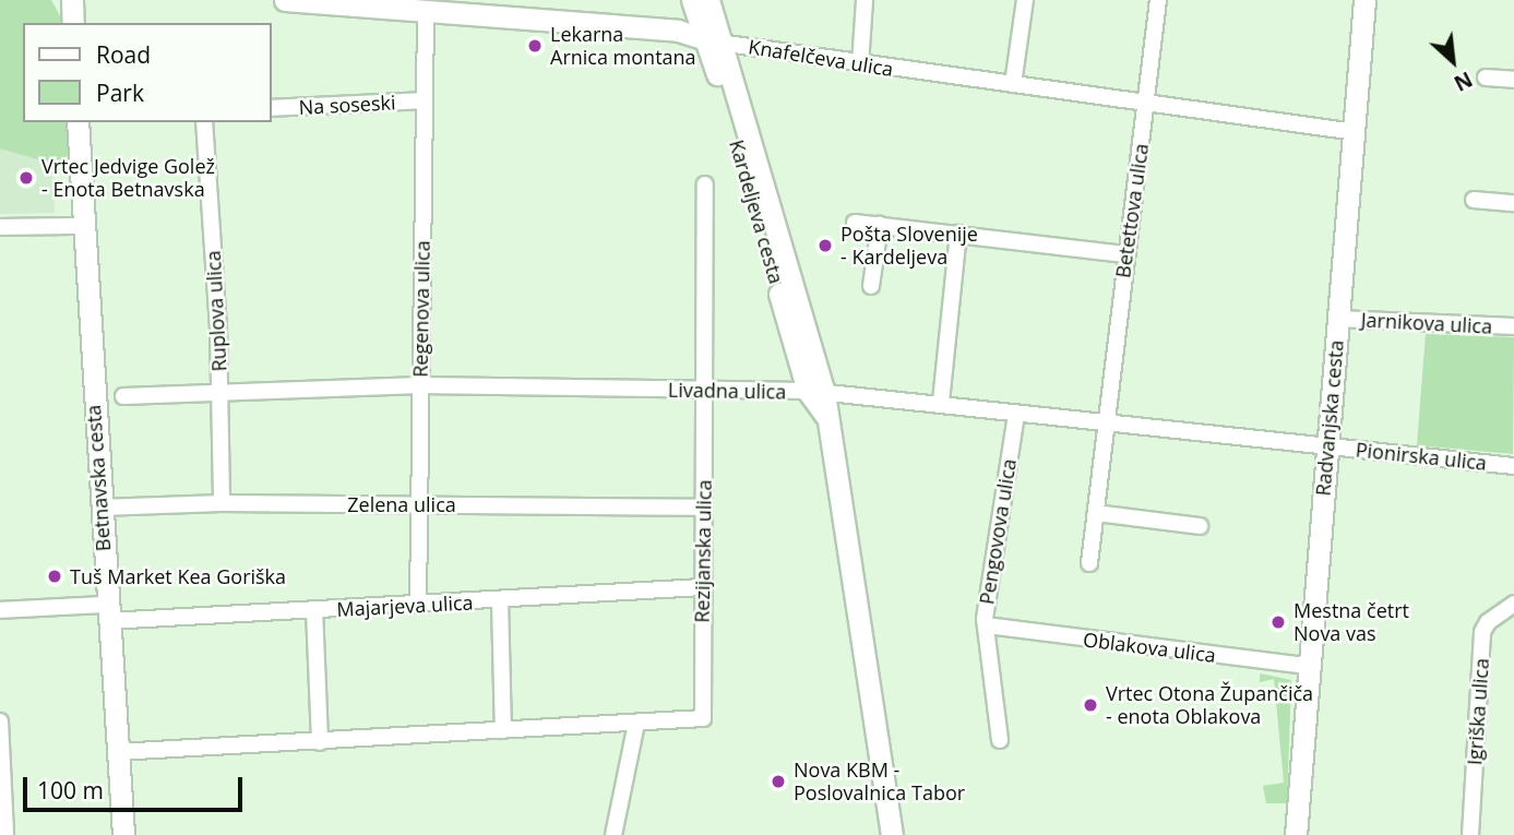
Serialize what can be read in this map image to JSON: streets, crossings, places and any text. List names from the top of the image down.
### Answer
{
  "streets": {
    "street": [
      "Knafelčeva ulica",
      "Na soseski",
      "Betettova ulica",
      "Kardeljeva cesta",
      "Regenova ulica",
      "Ruplova ulica",
      "Jarnikova ulica",
      "Livadna ulica",
      "Radvanjska cesta",
      "Pionirska ulica",
      "Betnavska cesta",
      "Zelena ulica",
      "Pengovova ulica",
      "Rezijanska ulica",
      "Majarjeva ulica",
      "Oblakova ulica",
      "Igriška ulica"
    ]
  },
  "crossings": [
    ["Knafelčeva ulica", "Betettova ulica"],
    ["Knafelčeva ulica", "Kardeljeva cesta"],
    ["Knafelčeva ulica", "Regenova ulica"],
    ["Knafelčeva ulica", "Radvanjska cesta"],
    ["Na soseski", "Regenova ulica"],
    ["Betettova ulica", "Livadna ulica"],
    ["Kardeljeva cesta", "Livadna ulica"],
    ["Regenova ulica", "Livadna ulica"],
    ["Regenova ulica", "Zelena ulica"],
    ["Regenova ulica", "Majarjeva ulica"],
    ["Ruplova ulica", "Livadna ulica"],
    ["Ruplova ulica", "Zelena ulica"],
    ["Jarnikova ulica", "Radvanjska cesta"],
    ["Livadna ulica", "Radvanjska cesta"],
    ["Livadna ulica", "Pionirska ulica"],
    ["Livadna ulica", "Pengovova ulica"],
    ["Livadna ulica", "Rezijanska ulica"],
    ["Radvanjska cesta", "Pionirska ulica"],
    ["Radvanjska cesta", "Oblakova ulica"],
    ["Betnavska cesta", "Zelena ulica"],
    ["Betnavska cesta", "Rezijanska ulica"],
    ["Betnavska cesta", "Majarjeva ulica"],
    ["Zelena ulica", "Rezijanska ulica"],
    ["Pengovova ulica", "Oblakova ulica"],
    ["Rezijanska ulica", "Majarjeva ulica"]
  ],
  "places": [
    "Lekarna Arnica montana",
    "Vrtec Jedvige Golež - Enota Betnavska",
    "Pošta Slovenije - Kardeljeva",
    "Tuš Market Kea Goriška",
    "Mestna četrt Nova vas",
    "Vrtec Otona Župančiča - enota Oblakova",
    "Nova KBM - Poslovalnica Tabor"
  ],
  "legend": ["Road", "Park"],
  "scale_bar": "100 m",
  "north": "bottom right"
}
